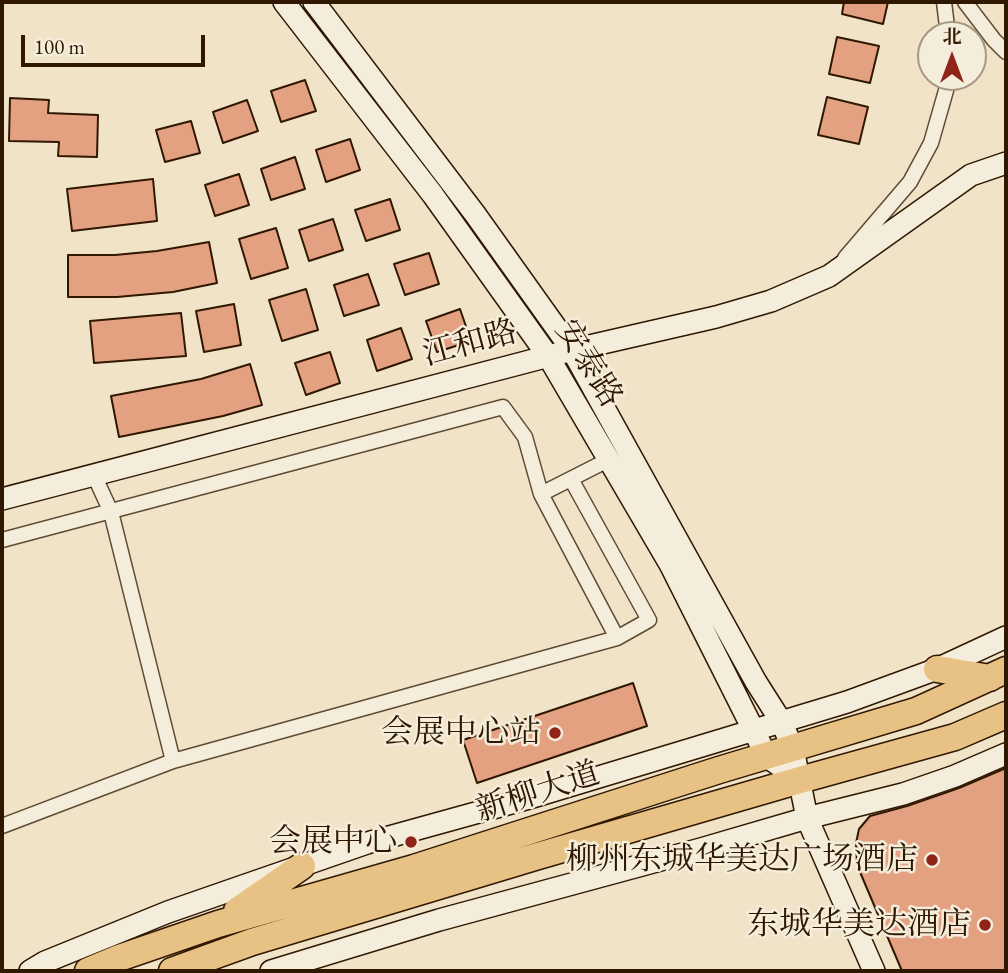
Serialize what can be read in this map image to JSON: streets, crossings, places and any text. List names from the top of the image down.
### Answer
{
  "streets": {
    "highway": ["新柳大道"],
    "street": ["江和路", "安泰路"]
  },
  "crossings": [
    ["江和路", "安泰路"],
    ["安泰路", "新柳大道"]
  ],
  "places": [
    "会展中心站",
    "会展中心",
    "柳州东城华美达广场酒店",
    "东城华美达酒店"
  ],
  "scale_bar": "100 m",
  "north": "top"
}
